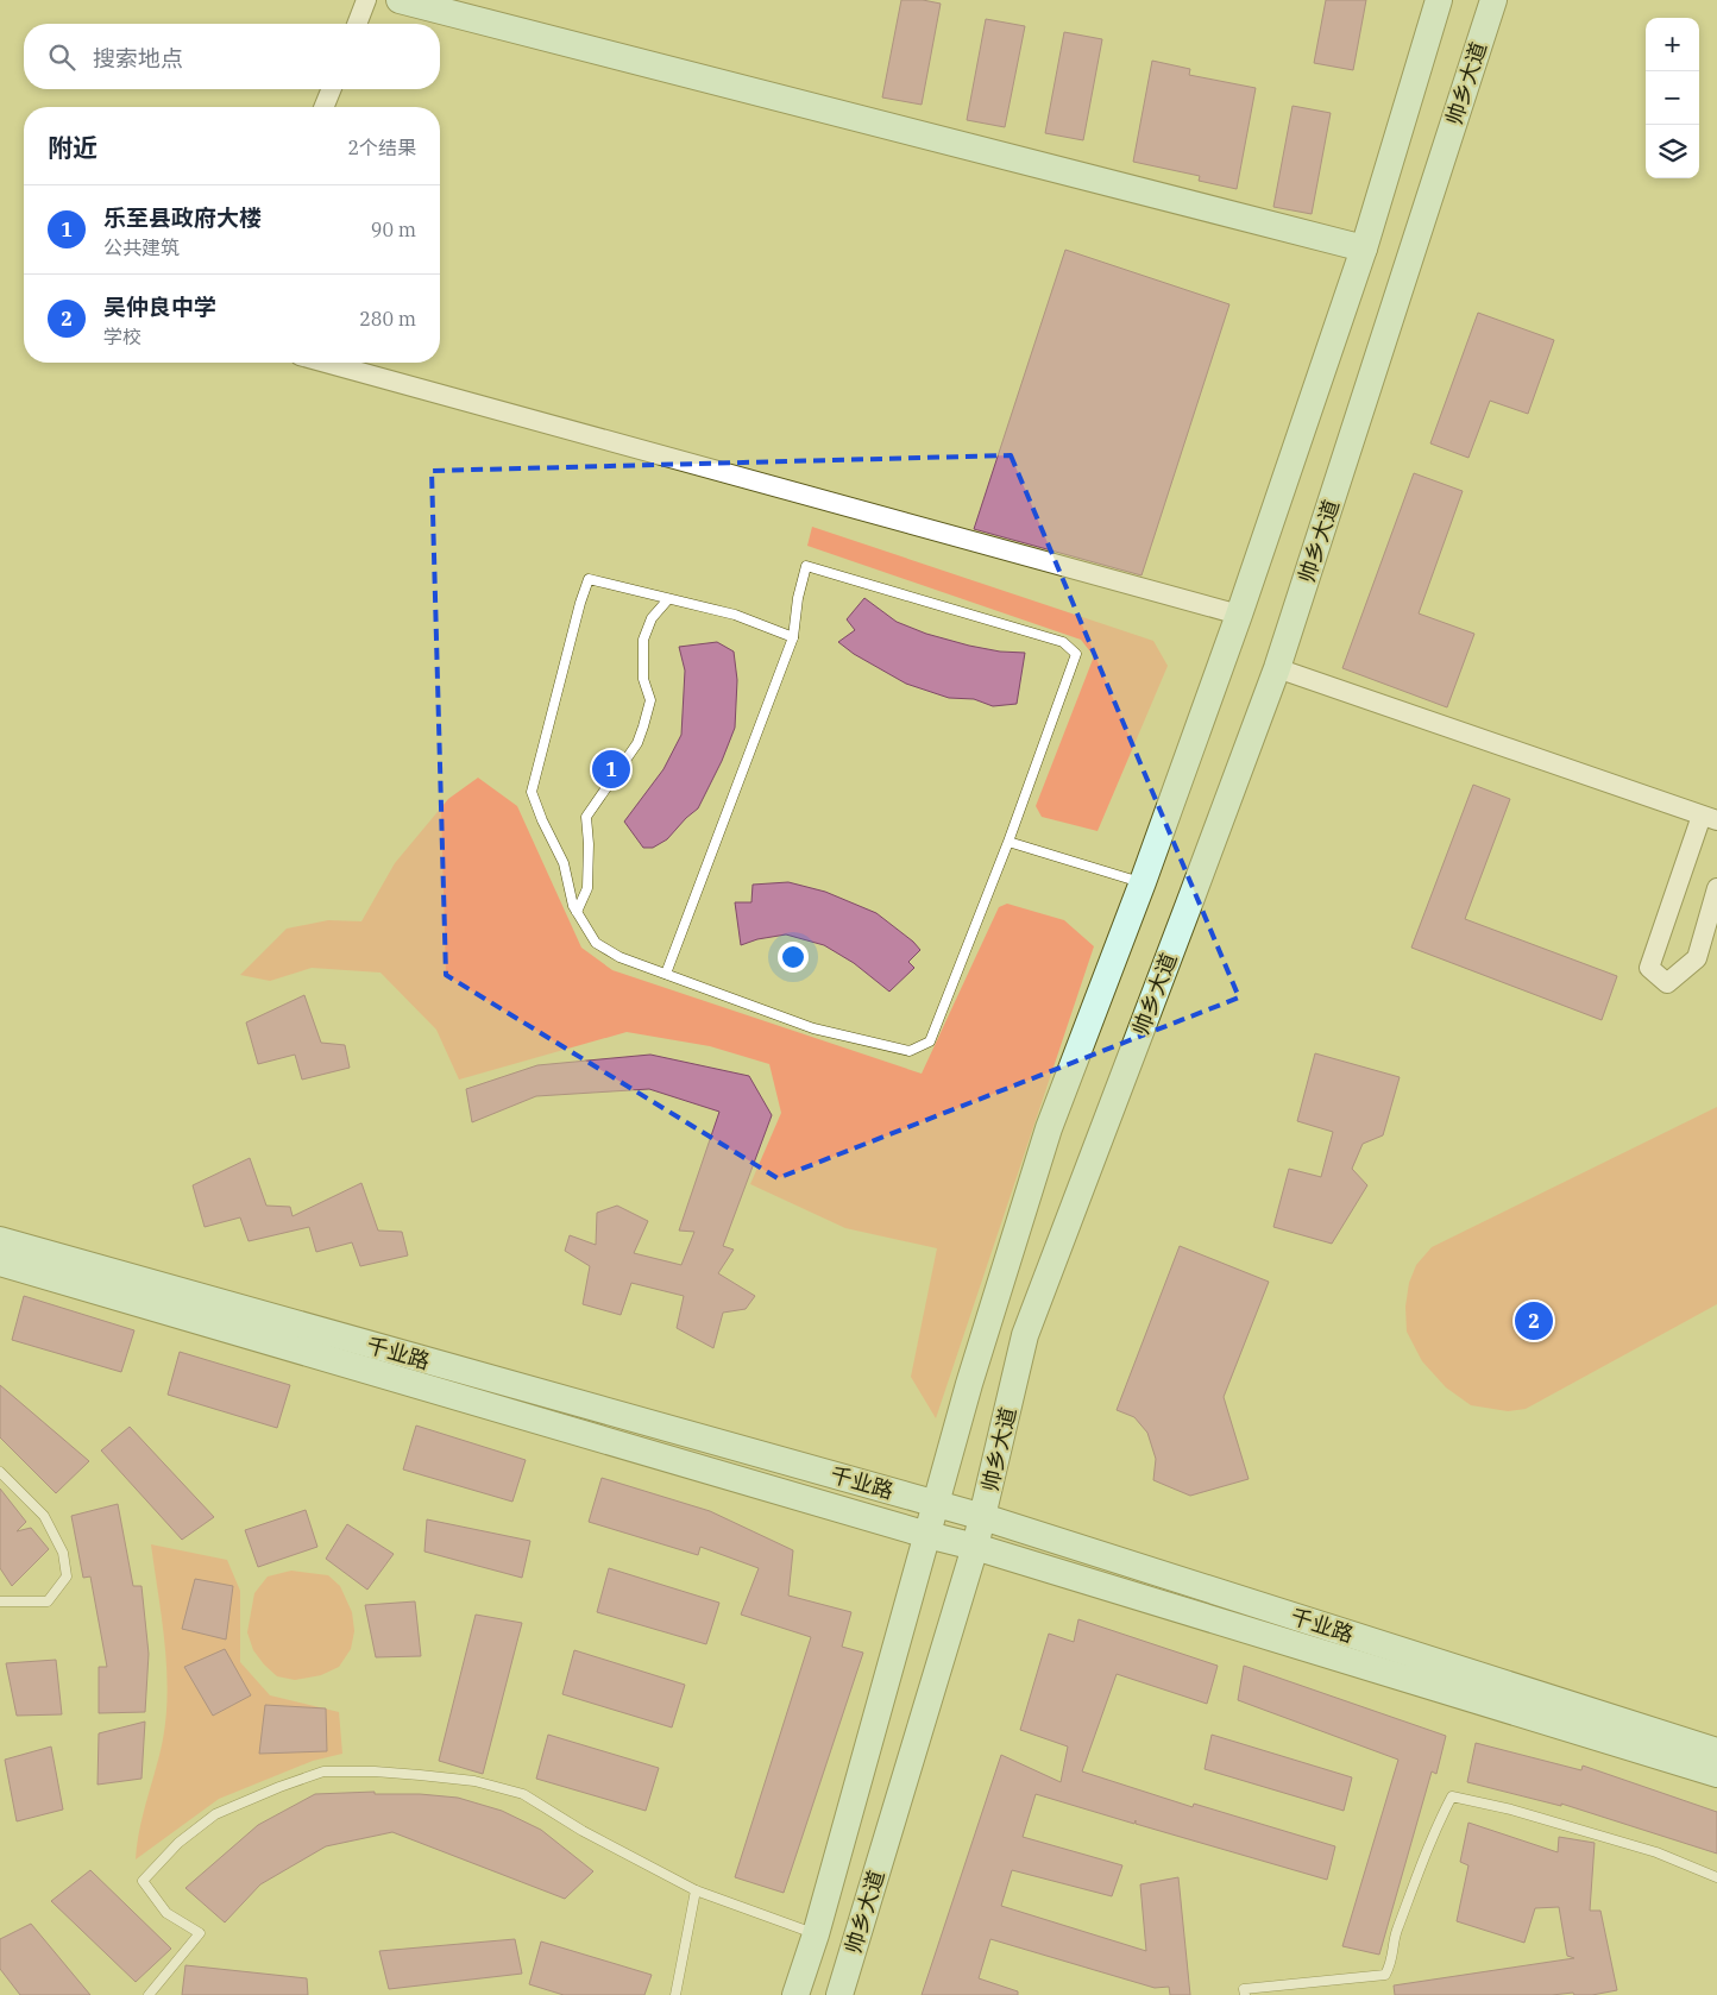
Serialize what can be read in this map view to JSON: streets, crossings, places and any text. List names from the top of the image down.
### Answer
{
  "streets": {
    "main road": ["帅乡大道", "千业路"]
  },
  "crossings": [
    ["帅乡大道", "千业路"]
  ],
  "page": {
    "map_buttons": ["+", "−"],
    "search": "搜索地点",
    "heading": ["附近", "2个结果"],
    "list": [
      {
        "mark": "1",
        "name": "乐至县政府大楼",
        "note": "公共建筑",
        "value": "90 m"
      },
      {
        "mark": "2",
        "name": "吴仲良中学",
        "note": "学校",
        "value": "280 m"
      }
    ],
    "pins": ["1", "2"]
  }
}
